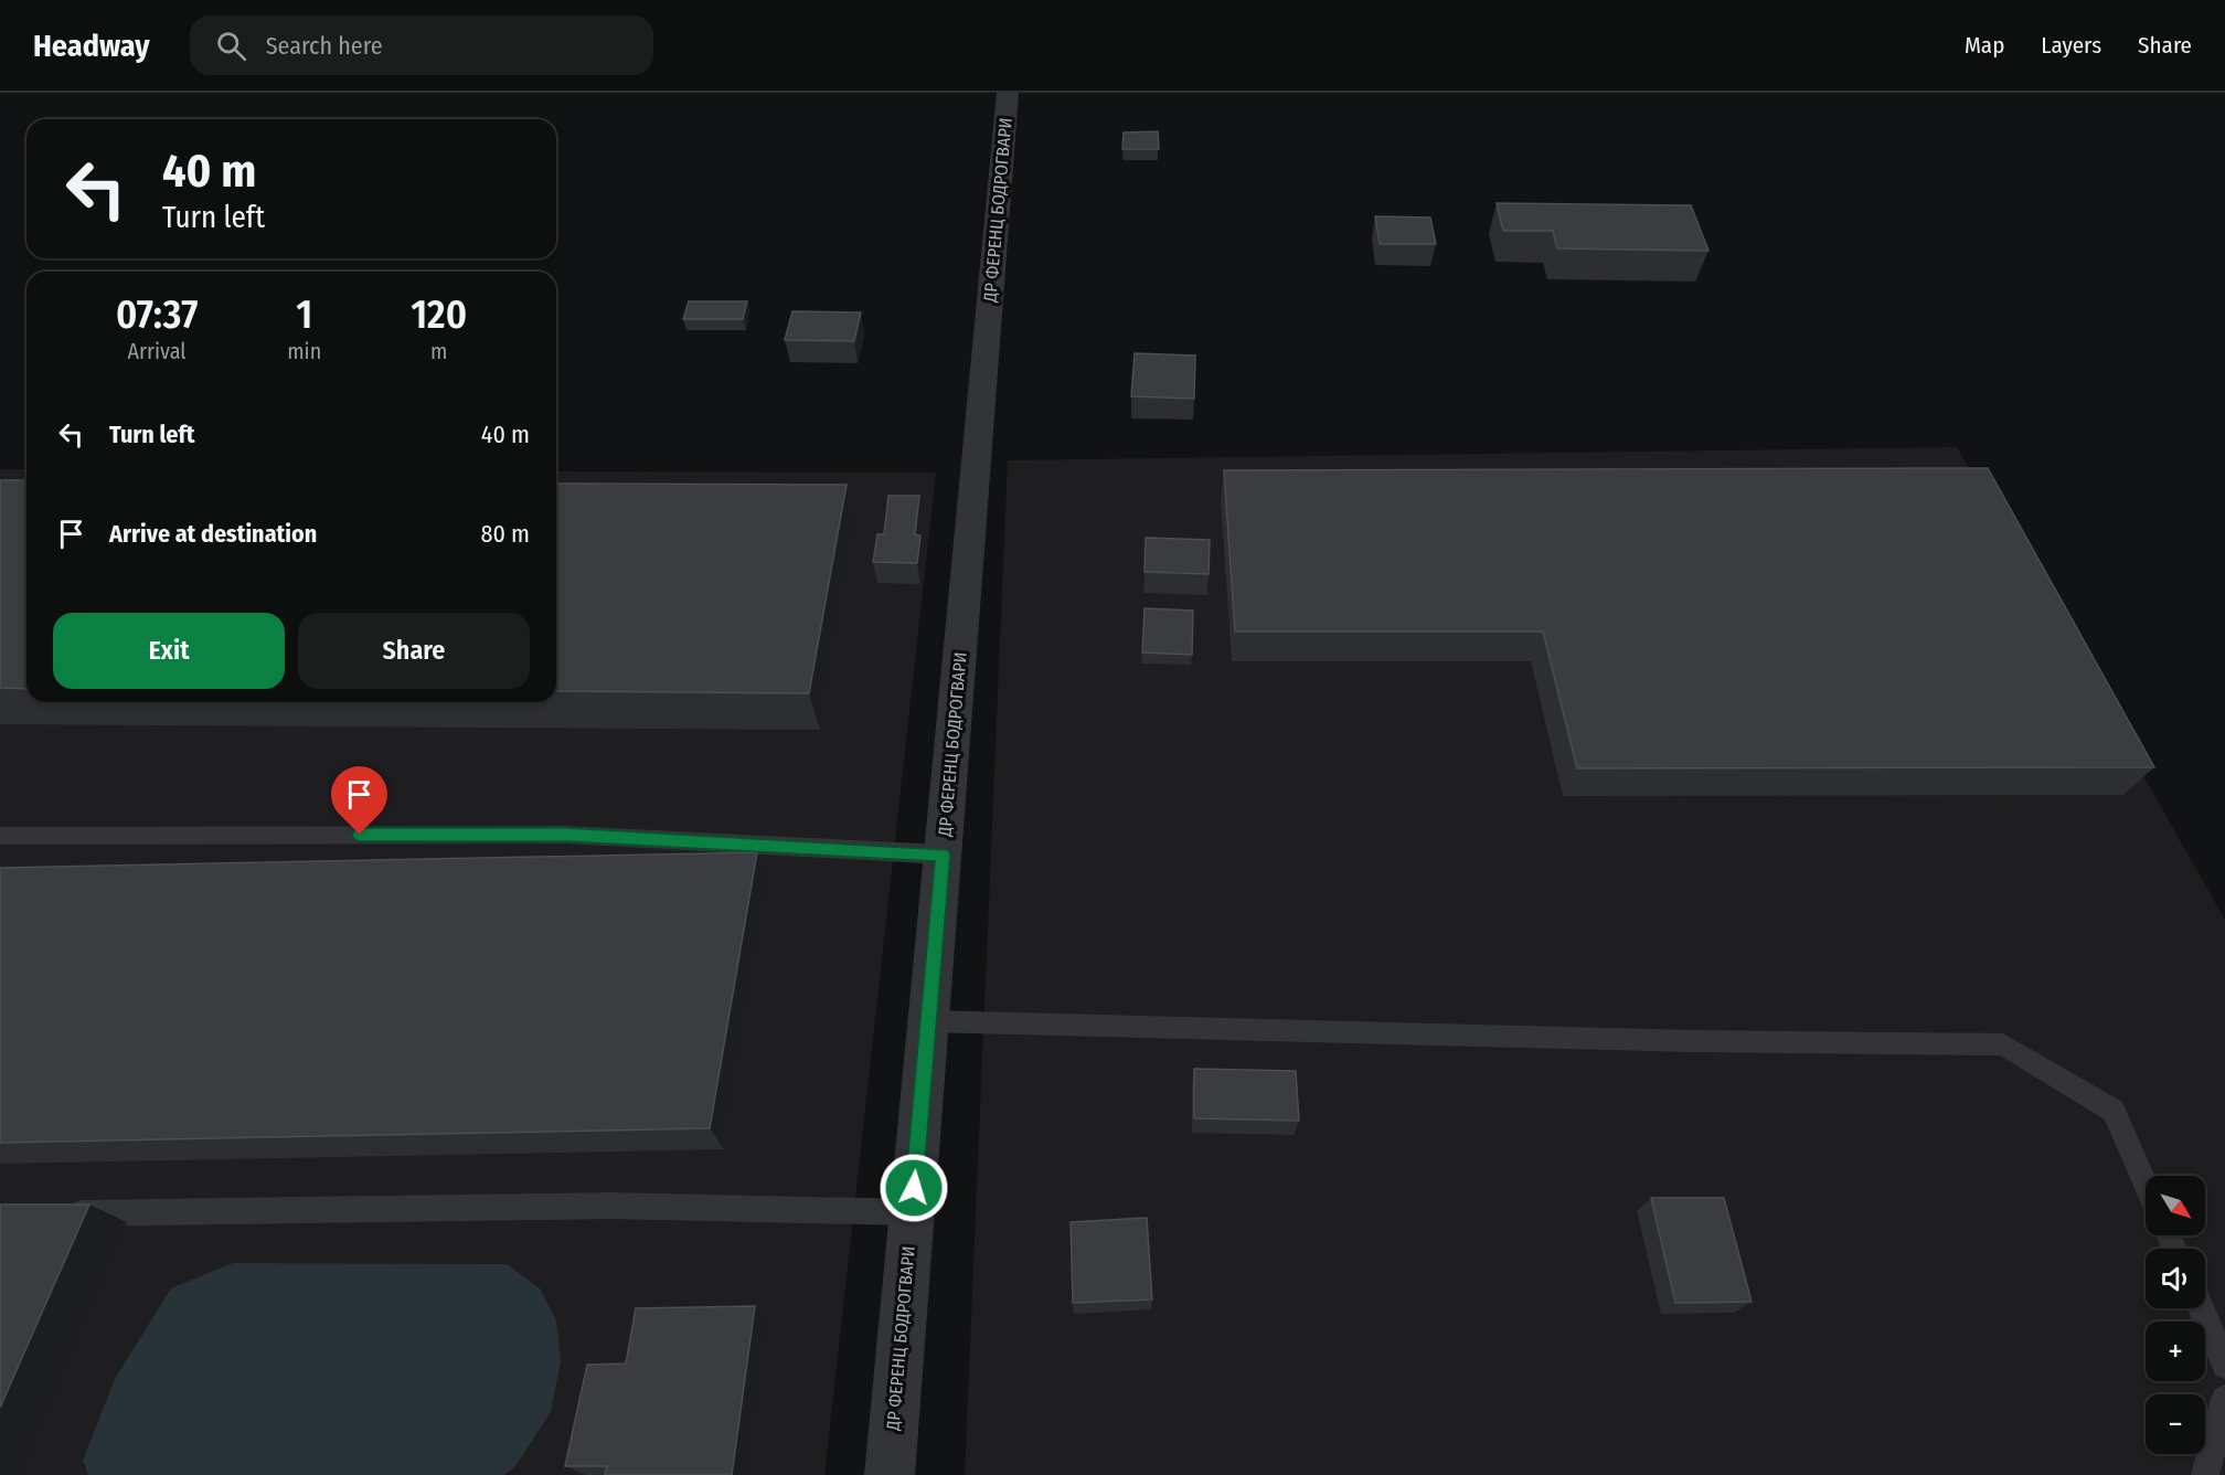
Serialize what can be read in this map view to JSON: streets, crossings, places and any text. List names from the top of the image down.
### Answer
{
  "streets": {
    "street": ["ДР ФЕРЕНЦ БОДРОГВАРИ"]
  },
  "north": "bottom right",
  "page": {
    "header": "Headway",
    "search": "Search here",
    "nav": ["Map", "Layers", "Share"],
    "turn": ["40 m", "Turn left"],
    "eta": [
      "07:37",
      "Arrival",
      "1",
      "min",
      "120",
      "m"
    ],
    "list": [
      {
        "name": "Turn left",
        "value": "40 m"
      },
      {
        "name": "Arrive at destination",
        "value": "80 m"
      }
    ],
    "buttons": ["Exit", "Share"],
    "map_buttons": ["+", "−"]
  }
}
